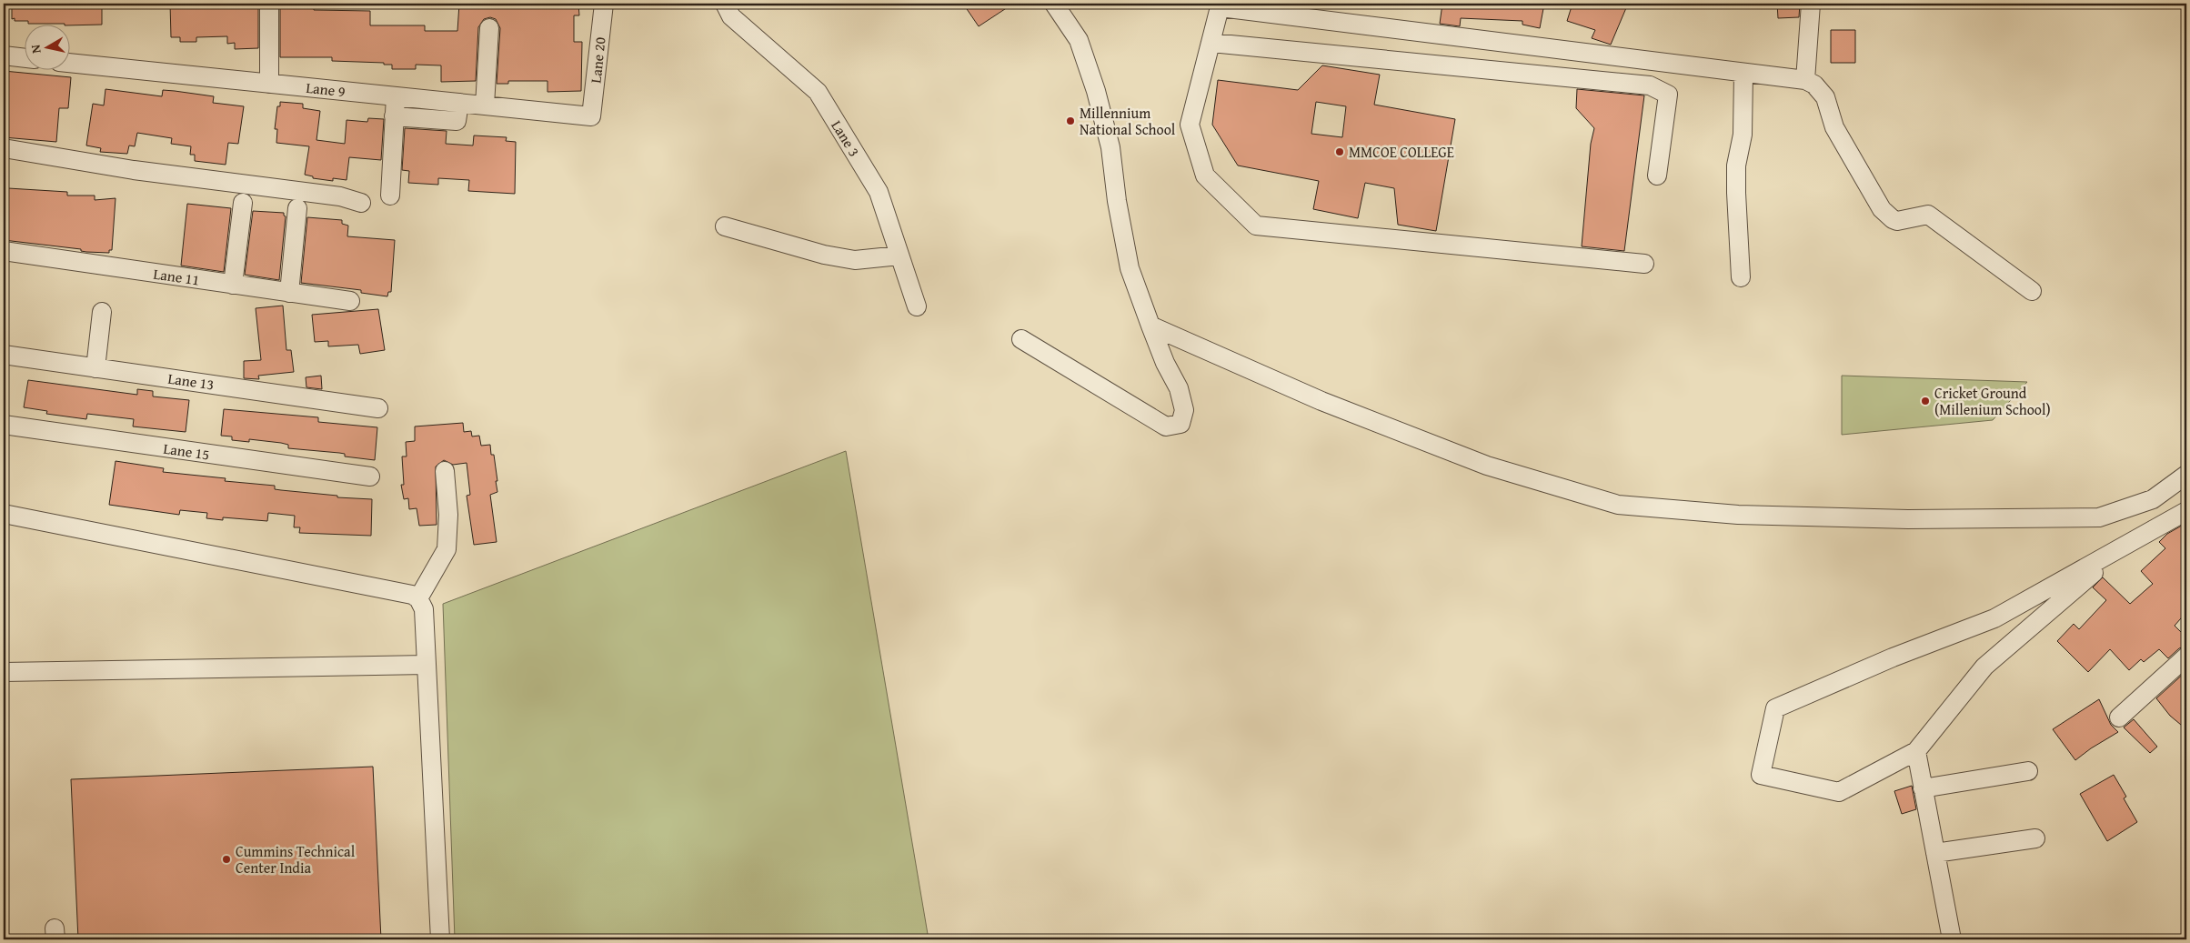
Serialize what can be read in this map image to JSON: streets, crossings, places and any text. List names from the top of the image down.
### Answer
{
  "streets": {
    "street": [
      "Lane 20",
      "Lane 9",
      "Lane 3",
      "Lane 11",
      "Lane 13",
      "Lane 15"
    ]
  },
  "crossings": [
    ["Lane 20", "Lane 9"]
  ],
  "places": [
    "Millennium National School",
    "MMCOE COLLEGE",
    "Cricket Ground (Millenium School)",
    "Cummins Technical Center India"
  ],
  "north": "left"
}
